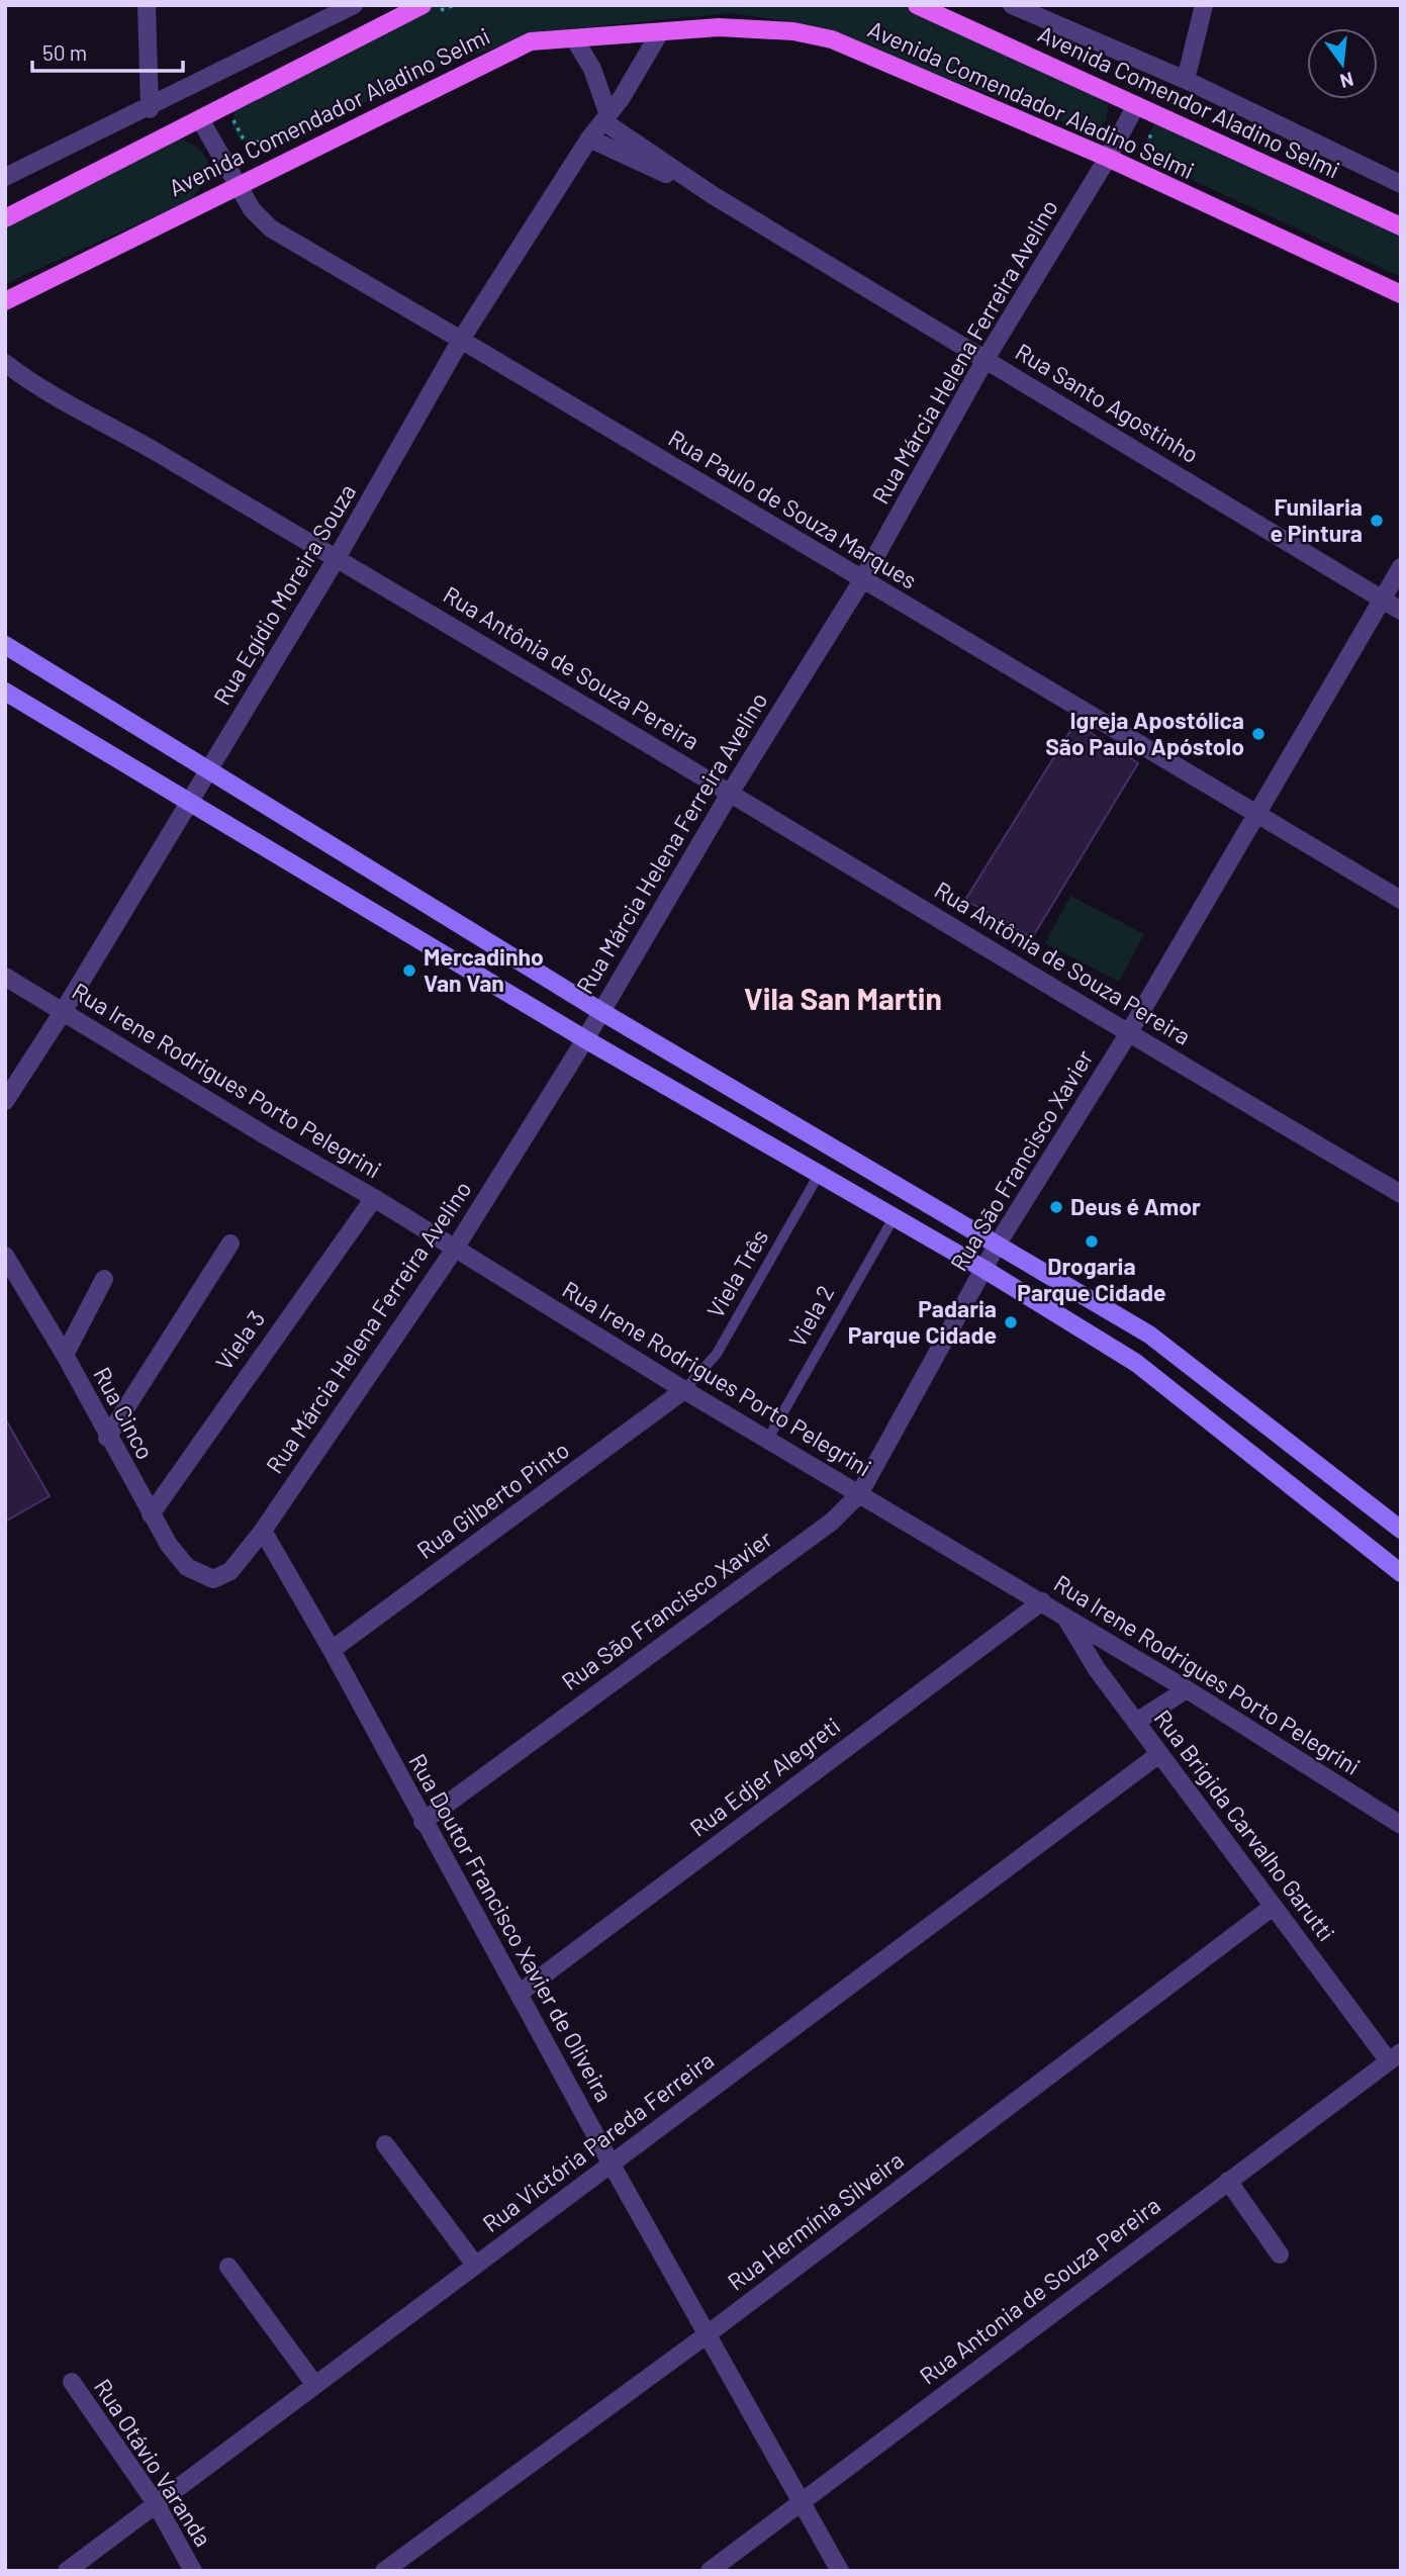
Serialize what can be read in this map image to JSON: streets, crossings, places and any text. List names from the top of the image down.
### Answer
{
  "streets": {
    "main road": ["Avenida Comendador Aladino Selmi", "Avenida Comendor Aladino Selmi"],
    "street": [
      "Rua Márcia Helena Ferreira Avelino",
      "Rua Santo Agostinho",
      "Rua Paulo de Souza Marques",
      "Rua Egídio Moreira Souza",
      "Rua Antônia de Souza Pereira",
      "Rua Irene Rodrigues Porto Pelegrini",
      "Rua São Francisco Xavier",
      "Viela 3",
      "Rua Cinco",
      "Rua Gilberto Pinto",
      "Rua Edjer Alegreti",
      "Rua Brigida Carvalho Garutti",
      "Rua Doutor Francisco Xavier de Oliveira",
      "Rua Victória Pareda Ferreira",
      "Rua Hermínia Silveira",
      "Rua Antonia de Souza Pereira",
      "Rua Otávio Varanda"
    ],
    "lane": ["Viela Três", "Viela 2"]
  },
  "crossings": [
    ["Avenida Comendador Aladino Selmi", "Rua Márcia Helena Ferreira Avelino"],
    ["Avenida Comendador Aladino Selmi", "Rua Paulo de Souza Marques"],
    ["Avenida Comendador Aladino Selmi", "Rua Egídio Moreira Souza"],
    ["Avenida Comendor Aladino Selmi", "Rua Márcia Helena Ferreira Avelino"],
    ["Rua Márcia Helena Ferreira Avelino", "Rua Santo Agostinho"],
    ["Rua Márcia Helena Ferreira Avelino", "Rua Paulo de Souza Marques"],
    ["Rua Márcia Helena Ferreira Avelino", "Rua Antônia de Souza Pereira"],
    ["Rua Márcia Helena Ferreira Avelino", "Rua Irene Rodrigues Porto Pelegrini"],
    ["Rua Márcia Helena Ferreira Avelino", "Rua Cinco"],
    ["Rua Márcia Helena Ferreira Avelino", "Rua Doutor Francisco Xavier de Oliveira"],
    ["Rua Santo Agostinho", "Rua Egídio Moreira Souza"],
    ["Rua Santo Agostinho", "Rua São Francisco Xavier"],
    ["Rua Paulo de Souza Marques", "Rua Egídio Moreira Souza"],
    ["Rua Paulo de Souza Marques", "Rua São Francisco Xavier"],
    ["Rua Egídio Moreira Souza", "Rua Antônia de Souza Pereira"],
    ["Rua Egídio Moreira Souza", "Rua Irene Rodrigues Porto Pelegrini"],
    ["Rua Antônia de Souza Pereira", "Rua São Francisco Xavier"],
    ["Rua Irene Rodrigues Porto Pelegrini", "Rua São Francisco Xavier"],
    ["Rua Irene Rodrigues Porto Pelegrini", "Viela Três"],
    ["Rua Irene Rodrigues Porto Pelegrini", "Viela 2"],
    ["Rua Irene Rodrigues Porto Pelegrini", "Viela 3"],
    ["Rua Irene Rodrigues Porto Pelegrini", "Rua Gilberto Pinto"],
    ["Rua Irene Rodrigues Porto Pelegrini", "Rua Edjer Alegreti"],
    ["Rua Irene Rodrigues Porto Pelegrini", "Rua Brigida Carvalho Garutti"],
    ["Rua São Francisco Xavier", "Rua Doutor Francisco Xavier de Oliveira"],
    ["Viela Três", "Rua Gilberto Pinto"],
    ["Viela 3", "Rua Cinco"],
    ["Rua Gilberto Pinto", "Rua Doutor Francisco Xavier de Oliveira"],
    ["Rua Edjer Alegreti", "Rua Doutor Francisco Xavier de Oliveira"],
    ["Rua Brigida Carvalho Garutti", "Rua Victória Pareda Ferreira"],
    ["Rua Brigida Carvalho Garutti", "Rua Hermínia Silveira"],
    ["Rua Brigida Carvalho Garutti", "Rua Antonia de Souza Pereira"],
    ["Rua Doutor Francisco Xavier de Oliveira", "Rua Victória Pareda Ferreira"],
    ["Rua Doutor Francisco Xavier de Oliveira", "Rua Hermínia Silveira"],
    ["Rua Doutor Francisco Xavier de Oliveira", "Rua Antonia de Souza Pereira"],
    ["Rua Victória Pareda Ferreira", "Rua Otávio Varanda"]
  ],
  "districts": ["Vila San Martin"],
  "places": [
    "Funilaria e Pintura",
    "Igreja Apostólica São Paulo Apóstolo",
    "Mercadinho Van Van",
    "Deus é Amor",
    "Drogaria Parque Cidade",
    "Padaria Parque Cidade"
  ],
  "scale_bar": "50 m",
  "north": "bottom"
}
